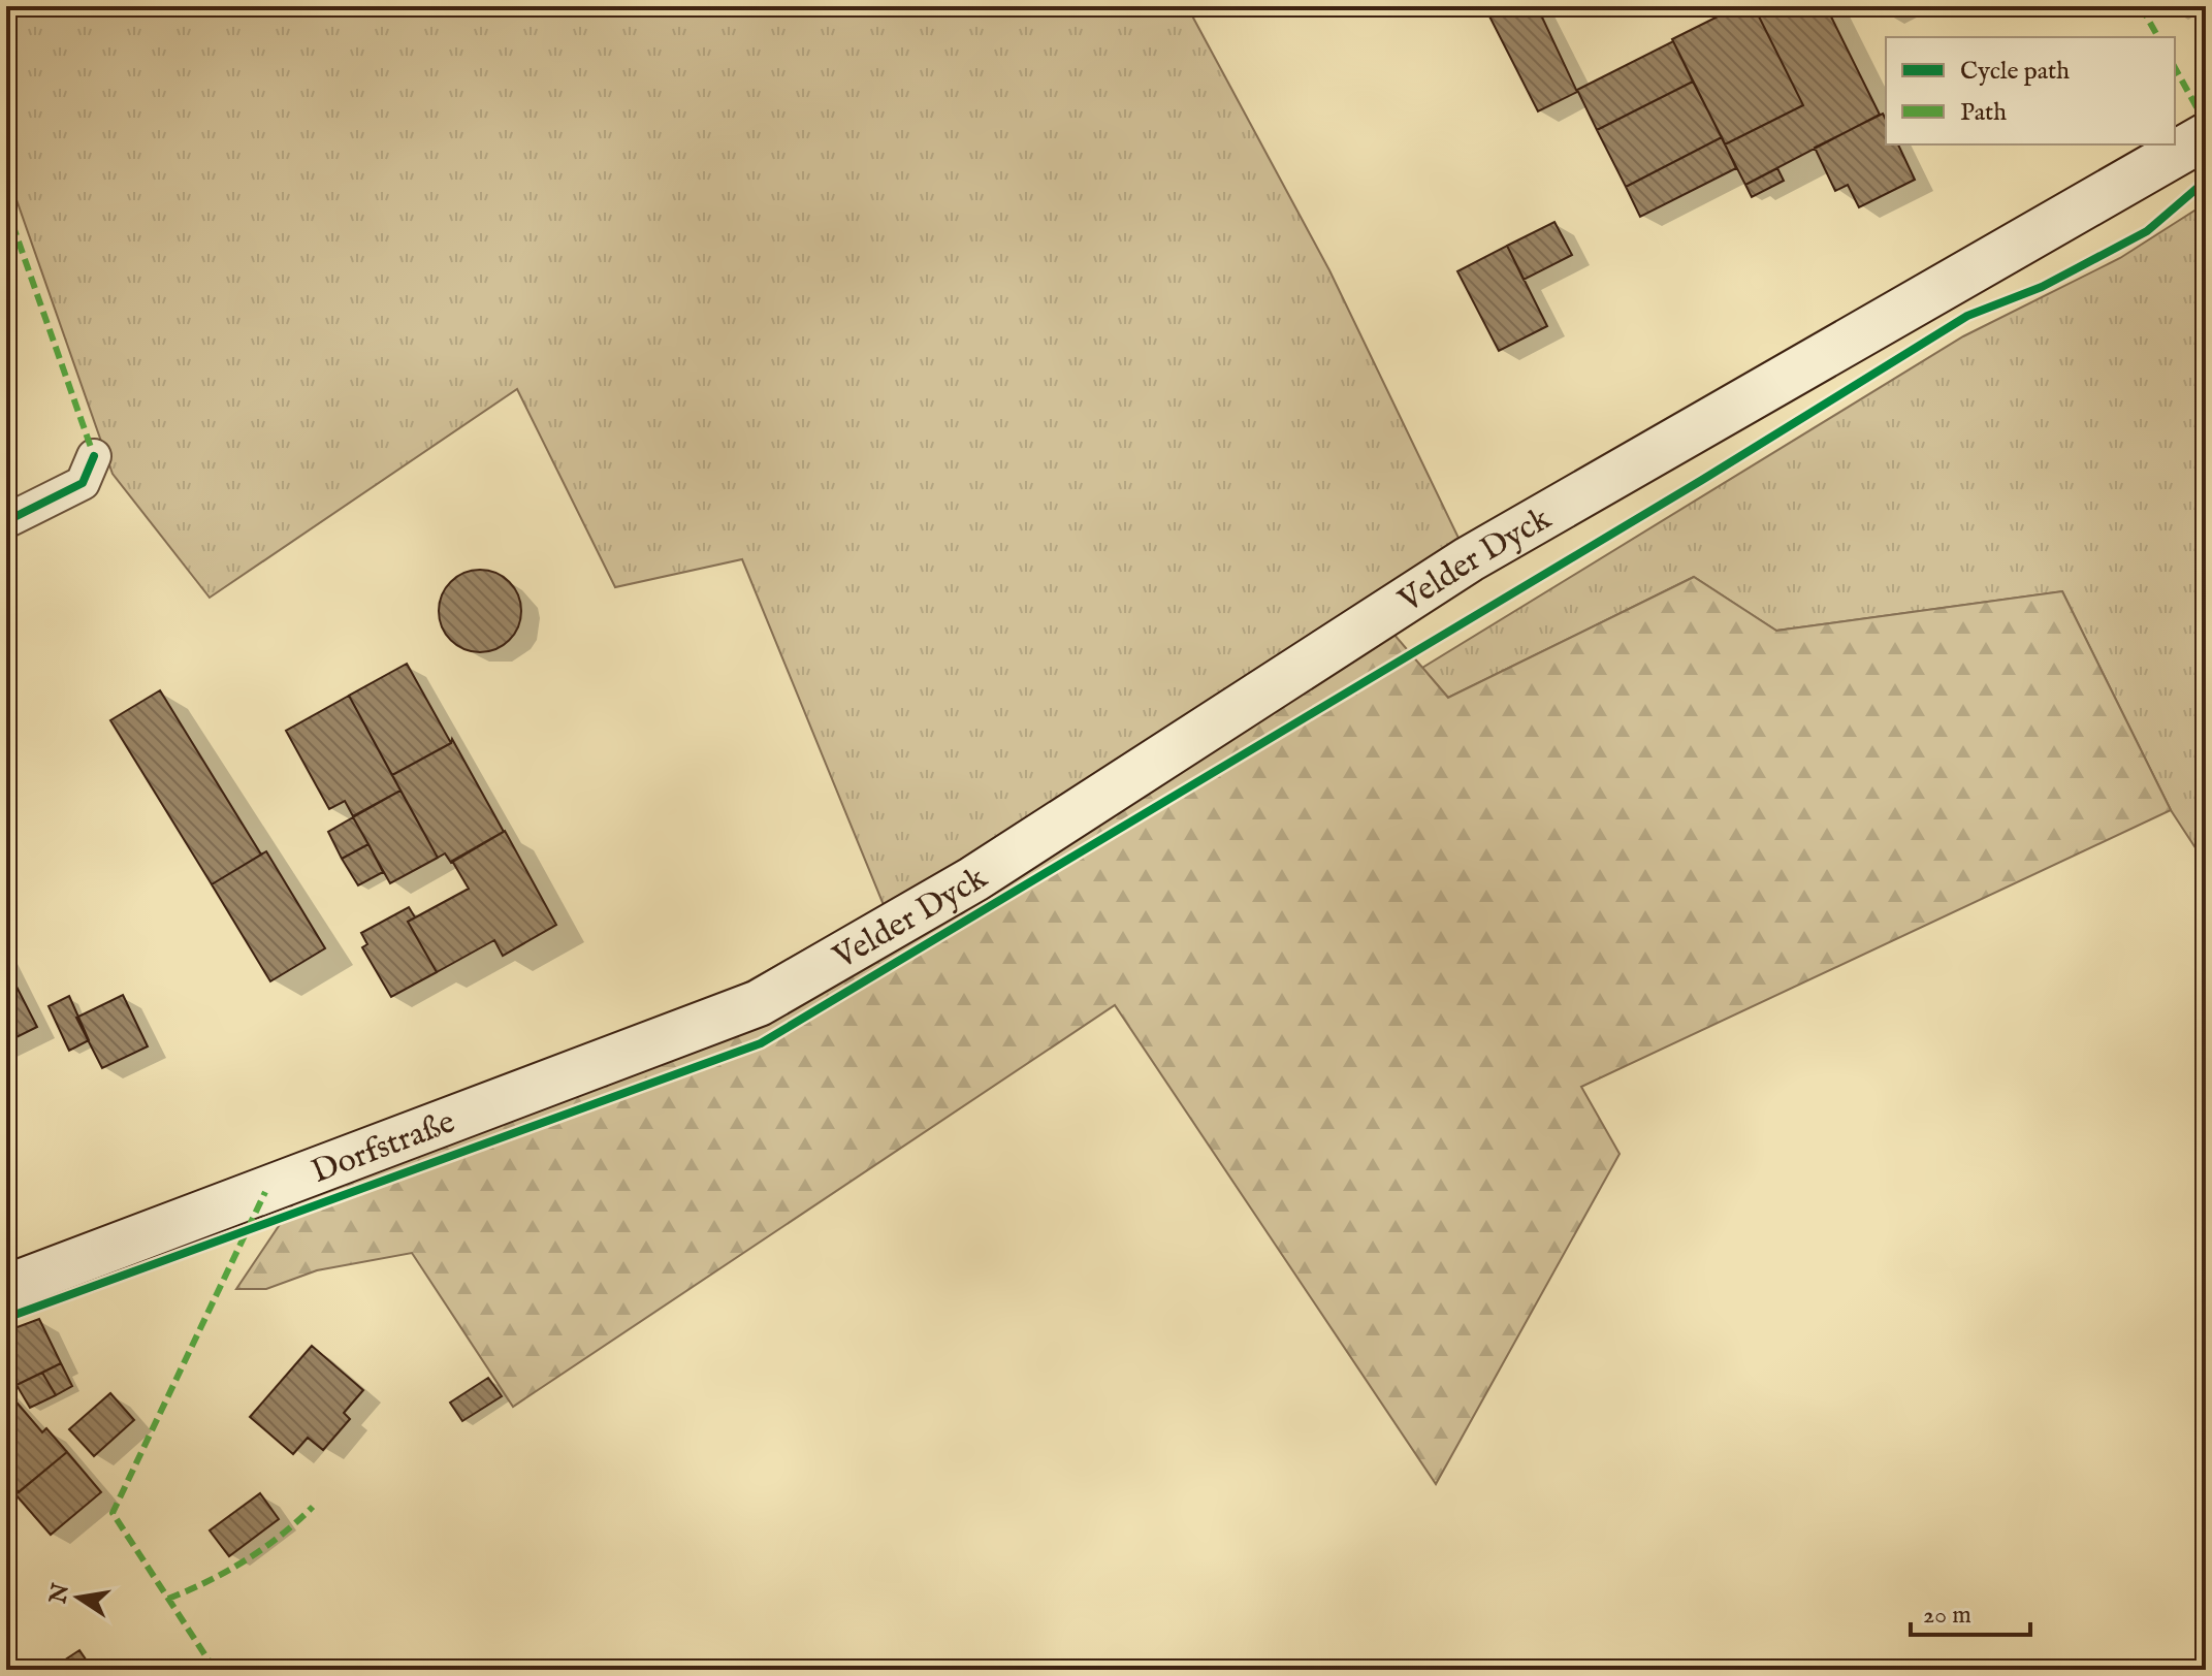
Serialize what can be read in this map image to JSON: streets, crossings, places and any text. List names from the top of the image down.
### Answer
{
  "streets": {
    "main road": ["Velder Dyck", "Dorfstraße"]
  },
  "crossings": [
    ["Velder Dyck", "Dorfstraße"]
  ],
  "legend": ["Cycle path", "Path"],
  "scale_bar": "20 m",
  "north": "left"
}
